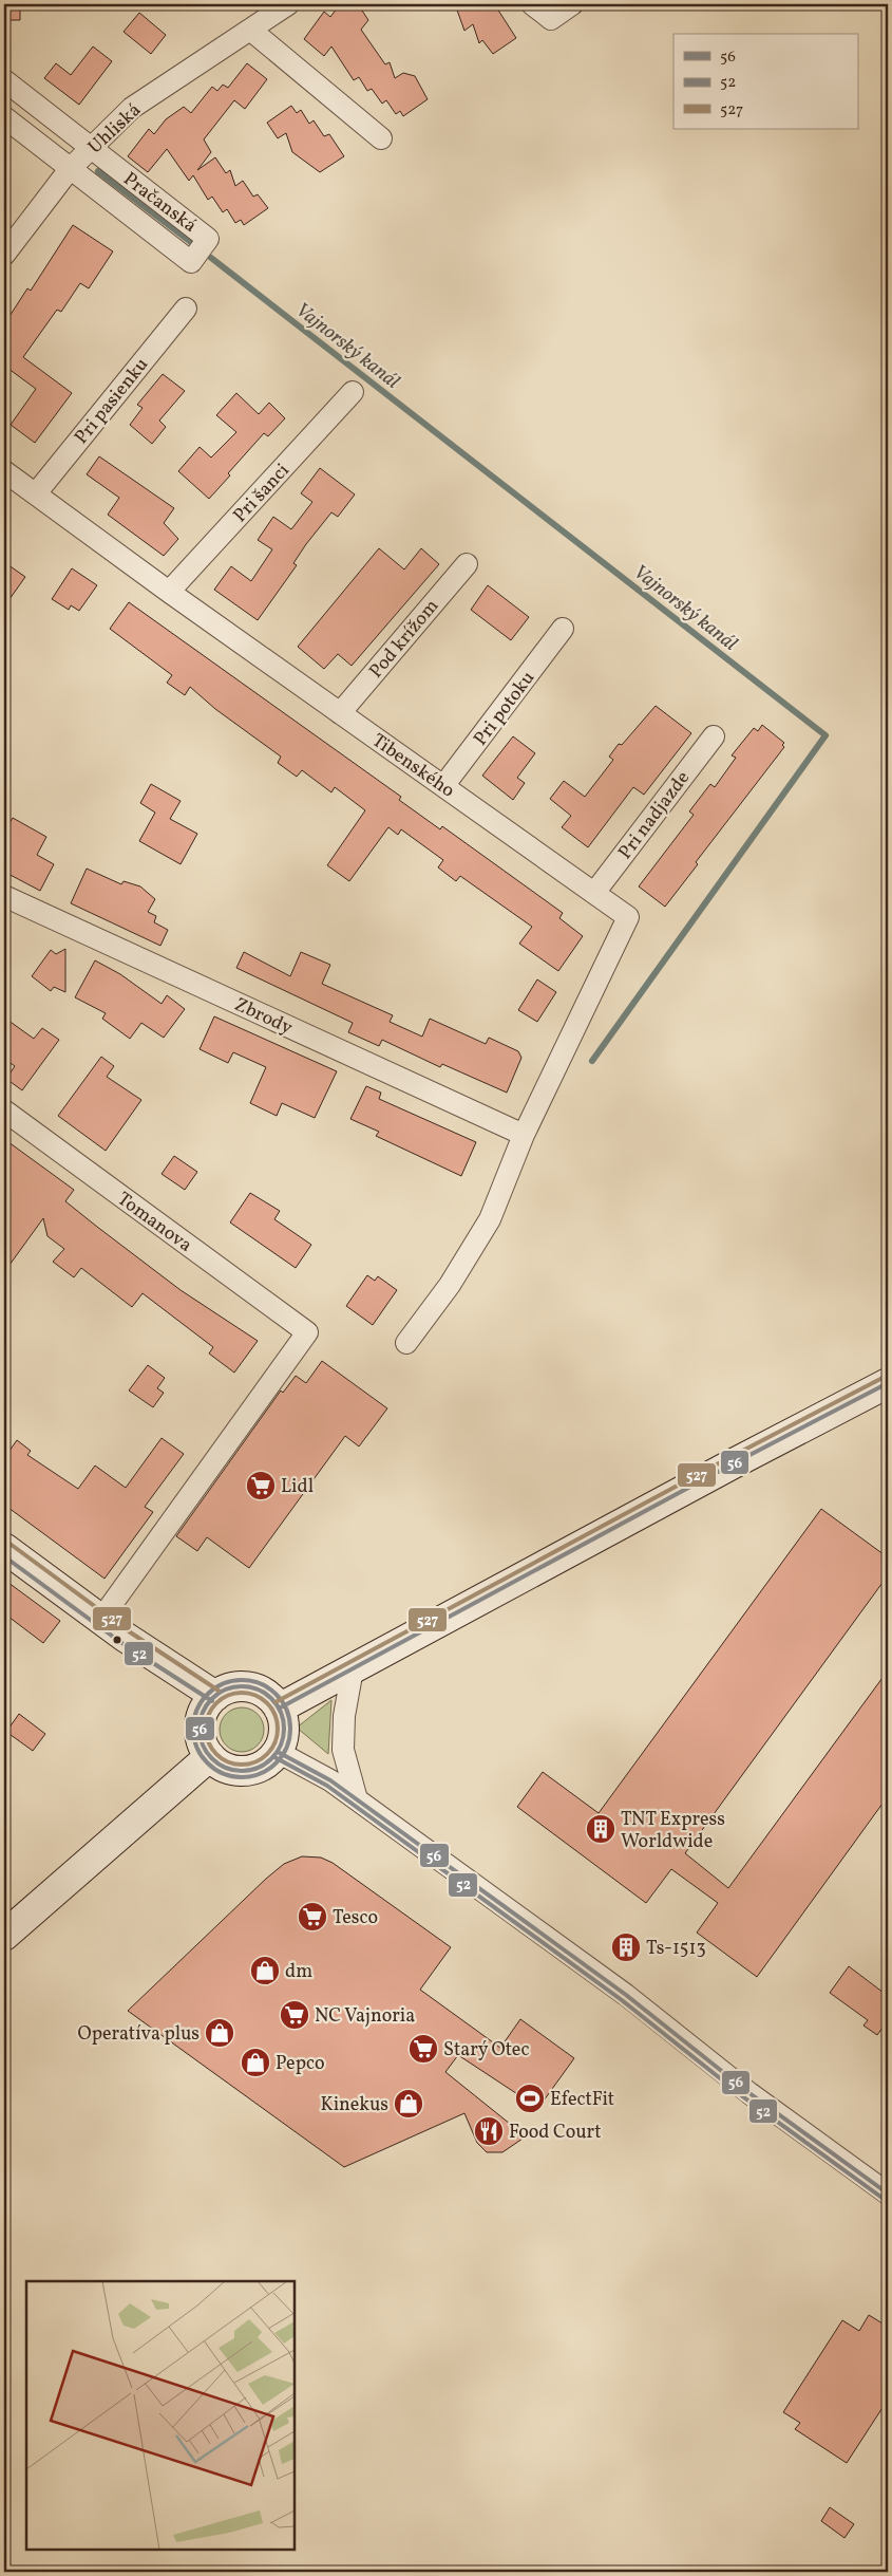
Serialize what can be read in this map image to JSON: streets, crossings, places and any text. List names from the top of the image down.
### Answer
{
  "streets": {
    "street": [
      "Uhliská",
      "Pračanská",
      "Pri pasienku",
      "Pri šanci",
      "Pod krížom",
      "Pri potoku",
      "Tibenského",
      "Pri nadjazde",
      "Zbrody",
      "Tomanova"
    ]
  },
  "crossings": [
    ["Uhliská", "Pračanská"],
    ["Pri pasienku", "Tibenského"],
    ["Pri šanci", "Tibenského"],
    ["Pod krížom", "Tibenského"],
    ["Pri potoku", "Tibenského"],
    ["Tibenského", "Pri nadjazde"],
    ["Tibenského", "Zbrody"]
  ],
  "water": ["Vajnorský kanál"],
  "places": {
    "supermarket": [
      "Lidl",
      "Tesco",
      "NC Vajnoria",
      "Starý Otec"
    ],
    "building": ["TNT Express Worldwide", "Ts-1513"],
    "shop": [
      "dm",
      "Operatíva plus",
      "Pepco",
      "Kinekus"
    ],
    "sports": ["EfectFit"],
    "restaurant": ["Food Court"]
  },
  "lines": ["transit line 527", "transit line 56", "transit line 52"],
  "legend": ["56", "52", "527"]
}
